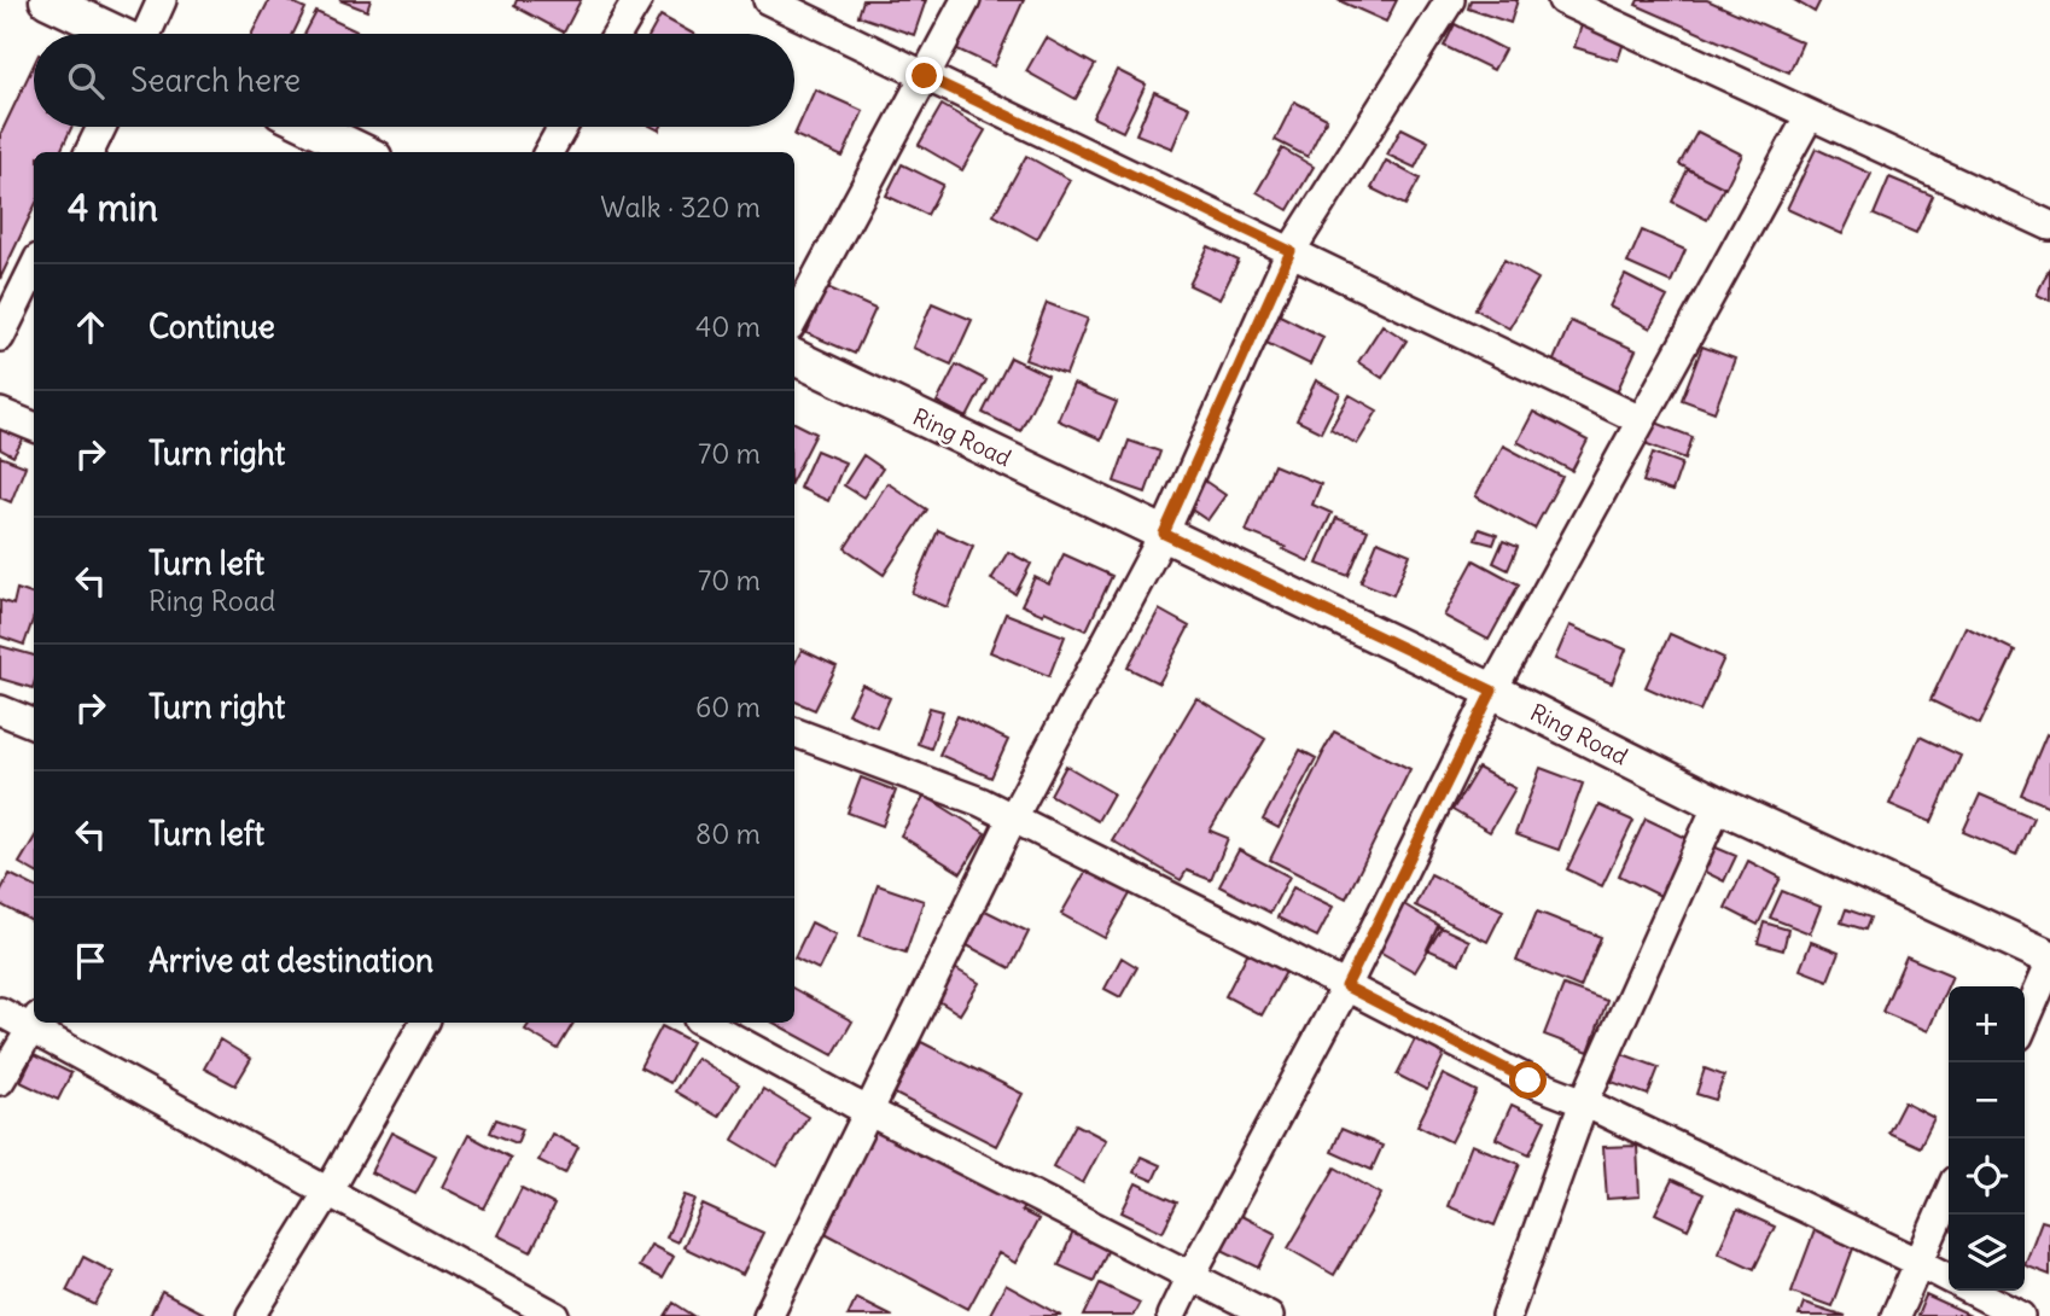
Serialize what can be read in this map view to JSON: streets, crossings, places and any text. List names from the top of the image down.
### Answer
{
  "streets": {
    "street": ["Ring Road"]
  },
  "page": {
    "search": "Search here",
    "heading": ["4 min", "Walk · 320 m"],
    "list": [
      ["Continue", "40 m"],
      ["Turn right", "70 m"],
      ["Turn left", "Ring Road", "70 m"],
      ["Turn right", "60 m"],
      ["Turn left", "80 m"],
      "Arrive at destination"
    ],
    "map_buttons": ["+", "−"]
  }
}
